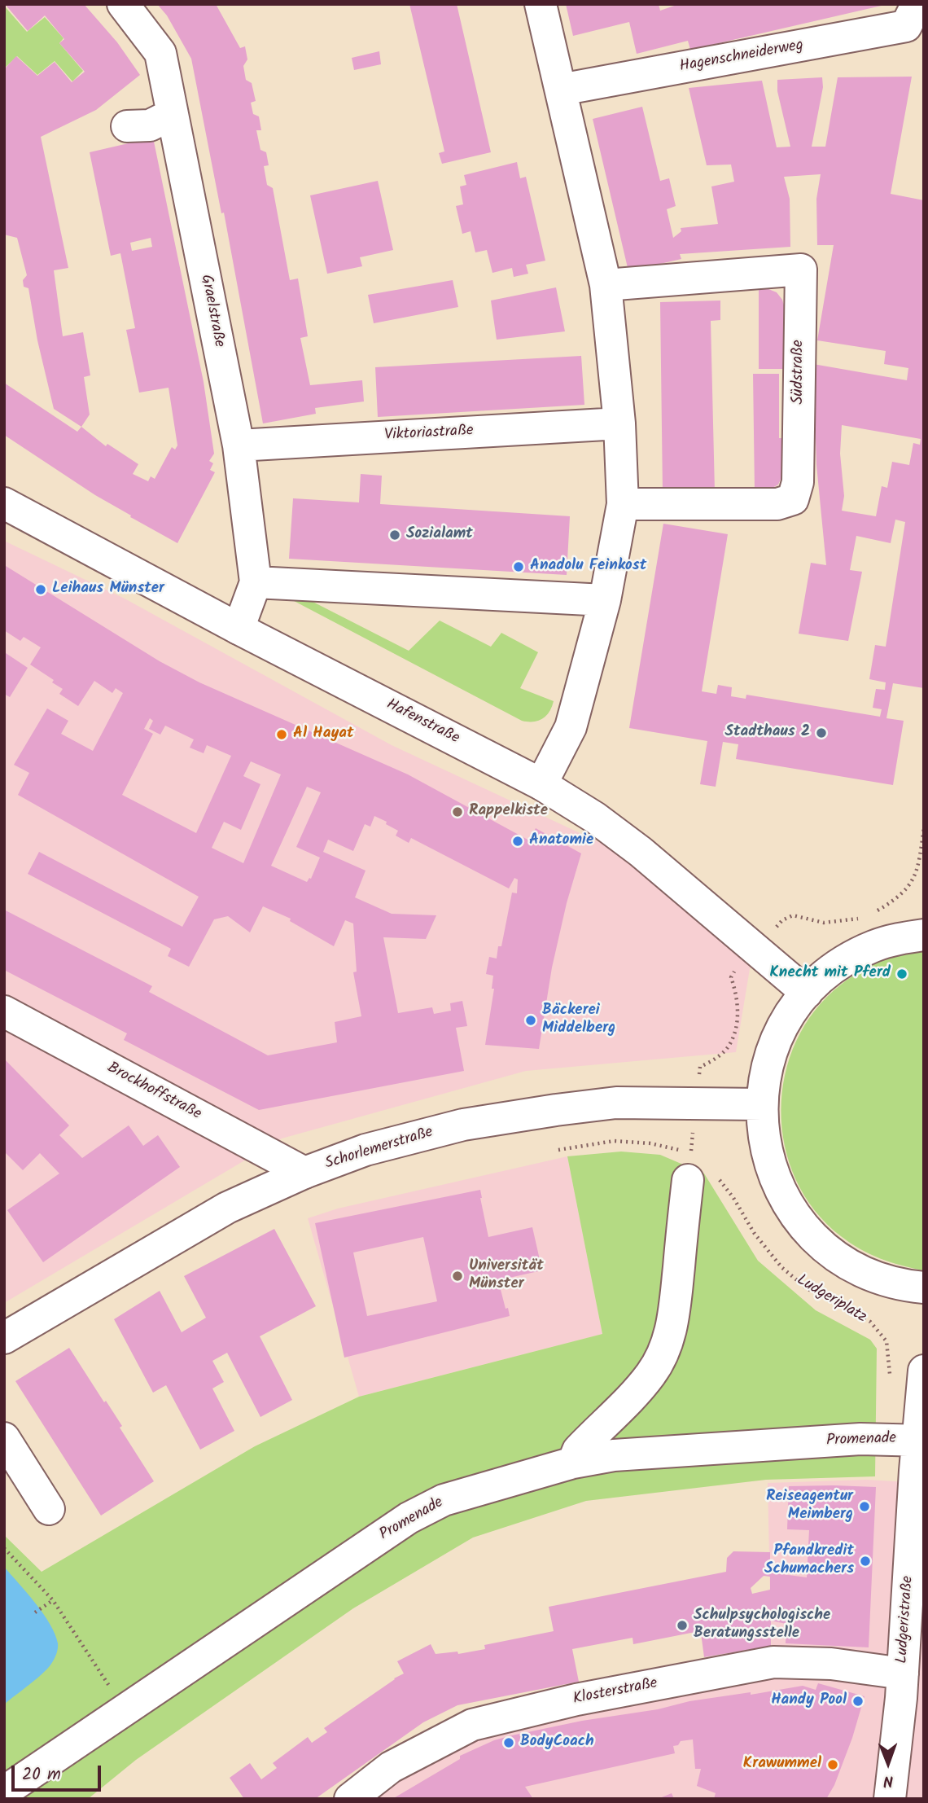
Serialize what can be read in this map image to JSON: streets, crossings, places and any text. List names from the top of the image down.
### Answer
{
  "streets": {
    "street": [
      "Hagenschneiderweg",
      "Graelstraße",
      "Südstraße",
      "Viktoriastraße",
      "Hafenstraße",
      "Brockhoffstraße",
      "Schorlemerstraße",
      "Promenade",
      "Ludgeristraße",
      "Klosterstraße"
    ],
    "path": ["Ludgeriplatz"]
  },
  "crossings": [
    ["Graelstraße", "Viktoriastraße"],
    ["Graelstraße", "Hafenstraße"],
    ["Brockhoffstraße", "Schorlemerstraße"],
    ["Promenade", "Ludgeristraße"],
    ["Ludgeristraße", "Klosterstraße"]
  ],
  "places": [
    "Sozialamt",
    "Anadolu Feinkost",
    "Leihaus Münster",
    "Stadthaus 2",
    "Al Hayat",
    "Rappelkiste",
    "Anatomie",
    "Knecht mit Pferd",
    "Bäckerei Middelberg",
    "Universität Münster",
    "Reiseagentur Meimberg",
    "Pfandkredit Schumachers",
    "Schulpsychologische Beratungsstelle",
    "Handy Pool",
    "BodyCoach",
    "Krawummel"
  ],
  "scale_bar": "20 m",
  "north": "bottom"
}
